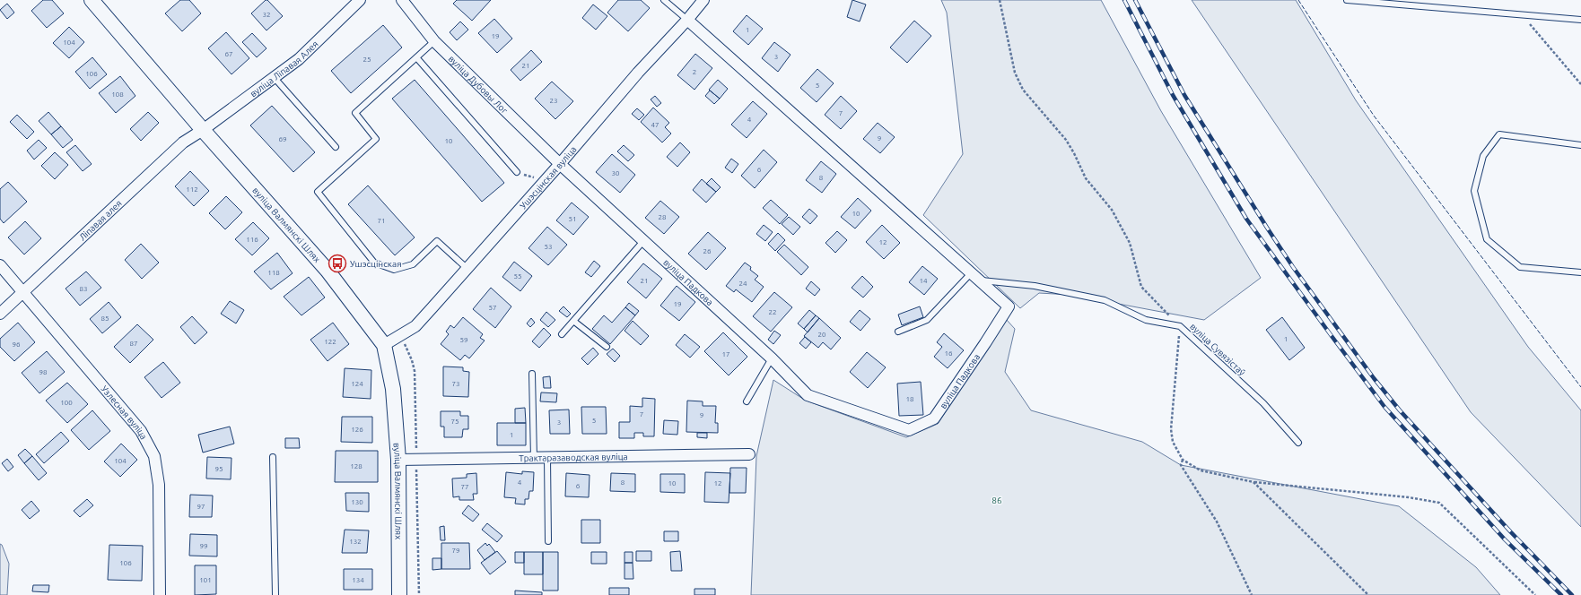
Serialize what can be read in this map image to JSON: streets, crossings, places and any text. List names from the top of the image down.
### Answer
{
  "streets": {
    "street": [
      "вуліца Ліпавая Алея",
      "вуліца Дубовы Лог",
      "Ушэсцінская вуліца",
      "Ліпавая алея",
      "вуліца Валмянскі Шлях",
      "вуліца Падкова",
      "Узлесная вуліца",
      "Трактаразаводская вуліца"
    ],
    "lane": ["вуліца Сувязістаў"]
  },
  "crossings": [
    ["вуліца Ліпавая Алея", "Ліпавая алея"],
    ["вуліца Ліпавая Алея", "вуліца Валмянскі Шлях"],
    ["вуліца Дубовы Лог", "Ушэсцінская вуліца"],
    ["вуліца Дубовы Лог", "вуліца Падкова"],
    ["Ушэсцінская вуліца", "вуліца Валмянскі Шлях"],
    ["Ушэсцінская вуліца", "вуліца Падкова"],
    ["Ліпавая алея", "вуліца Валмянскі Шлях"],
    ["Ліпавая алея", "Узлесная вуліца"],
    ["вуліца Валмянскі Шлях", "Трактаразаводская вуліца"],
    ["вуліца Падкова", "вуліца Сувязістаў"]
  ],
  "parks": ["86"],
  "places": {
    "bus stop": ["Ушэсцінская"]
  },
  "house_numbers": [
    "32",
    "1",
    "19",
    "104",
    "67",
    "3",
    "25",
    "21",
    "2",
    "106",
    "5",
    "108",
    "23",
    "7",
    "4",
    "47",
    "9",
    "69",
    "10",
    "6",
    "30",
    "8",
    "112",
    "10",
    "28",
    "51",
    "71",
    "116",
    "12",
    "53",
    "26",
    "118",
    "55",
    "21",
    "14",
    "24",
    "83",
    "19",
    "57",
    "22",
    "85",
    "20",
    "1",
    "59",
    "122",
    "87",
    "96",
    "16",
    "17",
    "98",
    "124",
    "73",
    "18",
    "100",
    "7",
    "9",
    "5",
    "75",
    "3",
    "126",
    "1",
    "104",
    "128",
    "95",
    "4",
    "8",
    "10",
    "12",
    "6",
    "77",
    "130",
    "97",
    "132",
    "99",
    "79",
    "106",
    "101",
    "134"
  ]
}
